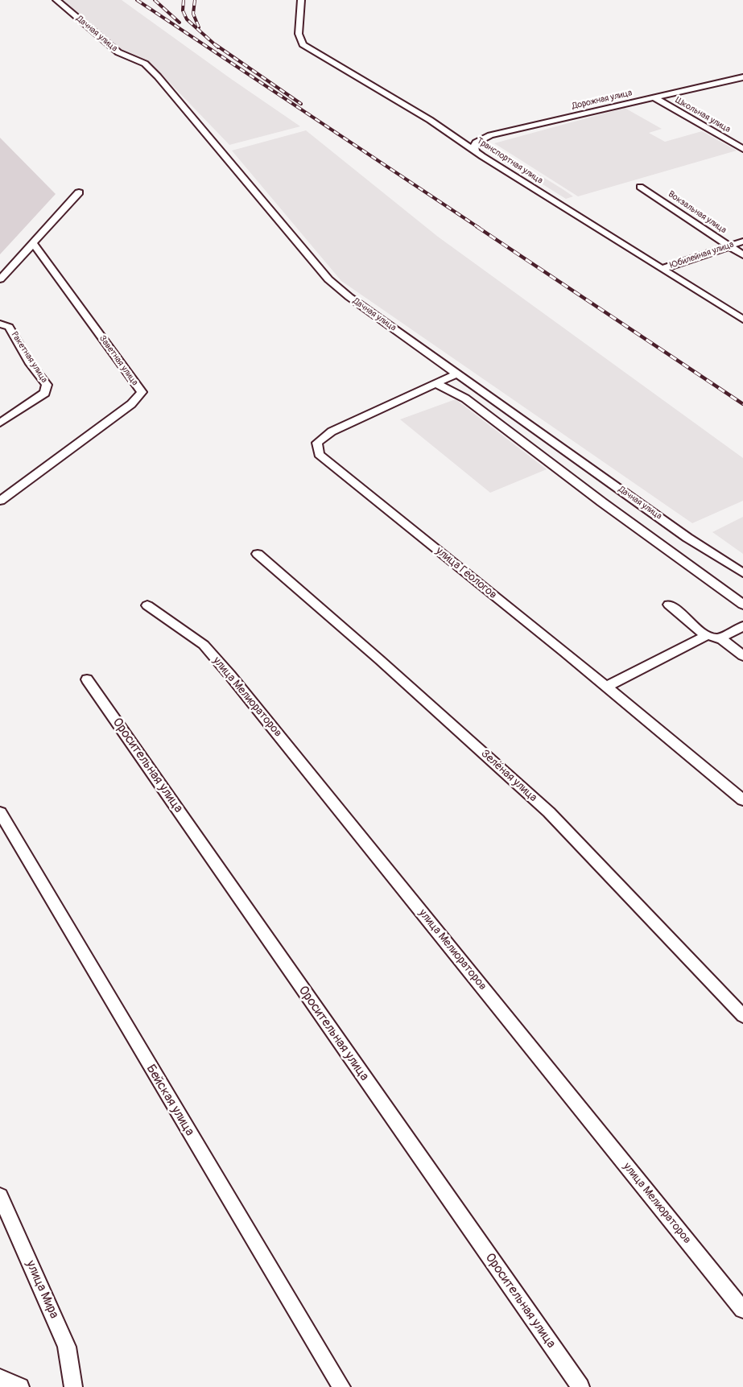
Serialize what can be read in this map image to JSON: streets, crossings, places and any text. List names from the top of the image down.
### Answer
{
  "streets": {
    "street": [
      "Дачная улица",
      "Дорожная улица",
      "Школьная улица",
      "Транспортная улица",
      "Вокзальная улица",
      "Юбилейная улица",
      "Ракетная улица",
      "Заветная улица",
      "улица Геологов",
      "улица Мелиораторов",
      "Оросительная улица",
      "Зелёная улица",
      "Бейская улица",
      "улица Мира"
    ]
  },
  "crossings": [
    ["Дачная улица", "улица Геологов"],
    ["Дорожная улица", "Школьная улица"],
    ["Дорожная улица", "Транспортная улица"],
    ["Транспортная улица", "Юбилейная улица"],
    ["Вокзальная улица", "Юбилейная улица"]
  ]
}
